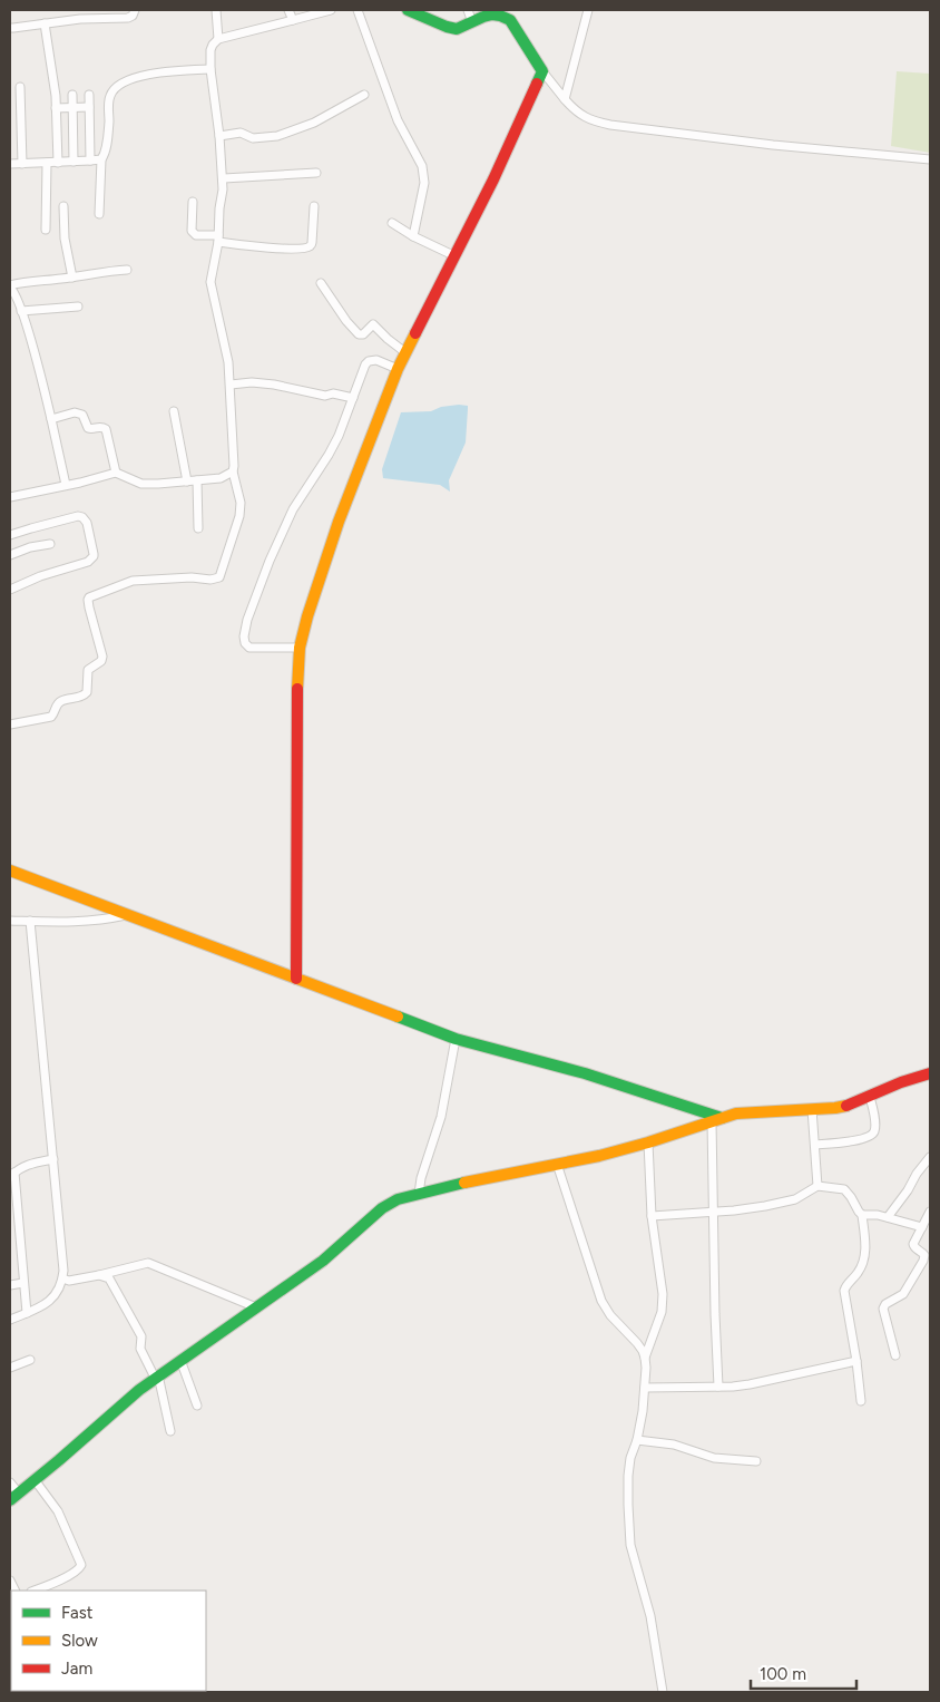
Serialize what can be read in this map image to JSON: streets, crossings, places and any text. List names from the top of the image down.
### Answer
{
  "legend": ["Fast", "Slow", "Jam"],
  "scale_bar": "100 m"
}
